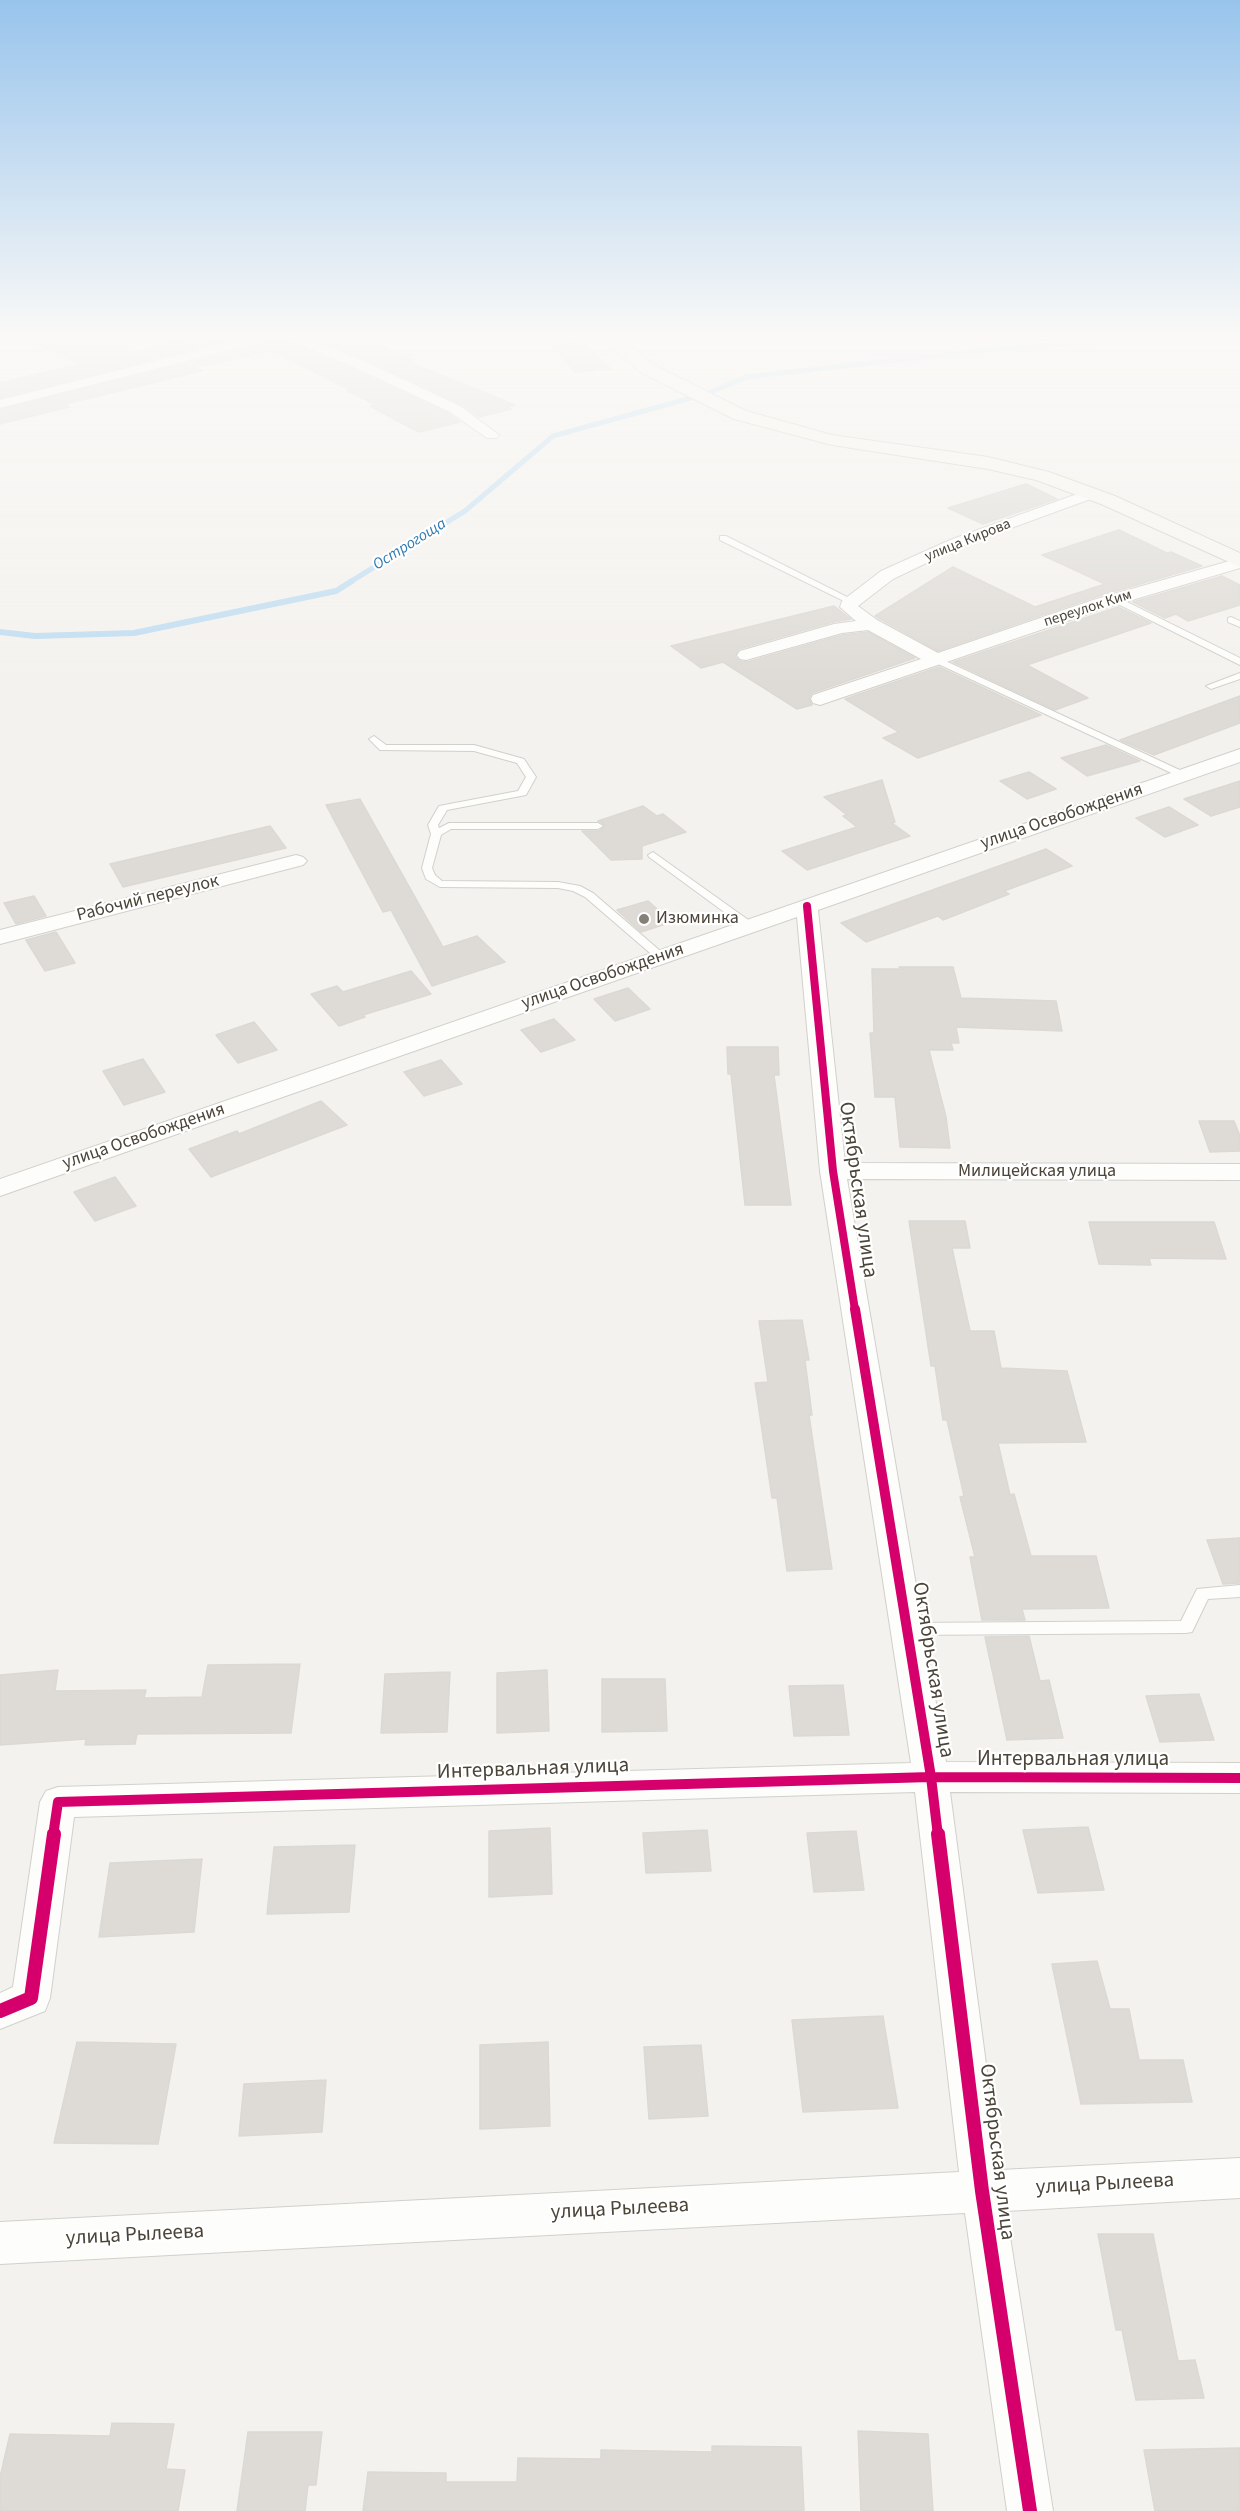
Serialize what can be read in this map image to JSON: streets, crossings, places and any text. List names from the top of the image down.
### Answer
{
  "streets": {
    "street": [
      "улица Кирова",
      "переулок Ким",
      "улица Освобождения",
      "Рабочий переулок",
      "Милицейская улица",
      "Октябрьская улица",
      "Интервальная улица",
      "улица Рылеева"
    ]
  },
  "crossings": [
    ["улица Освобождения", "Октябрьская улица"],
    ["Милицейская улица", "Октябрьская улица"],
    ["Октябрьская улица", "Интервальная улица"],
    ["Октябрьская улица", "улица Рылеева"]
  ],
  "water": ["Острогоща"],
  "places": ["Изюминка"]
}
